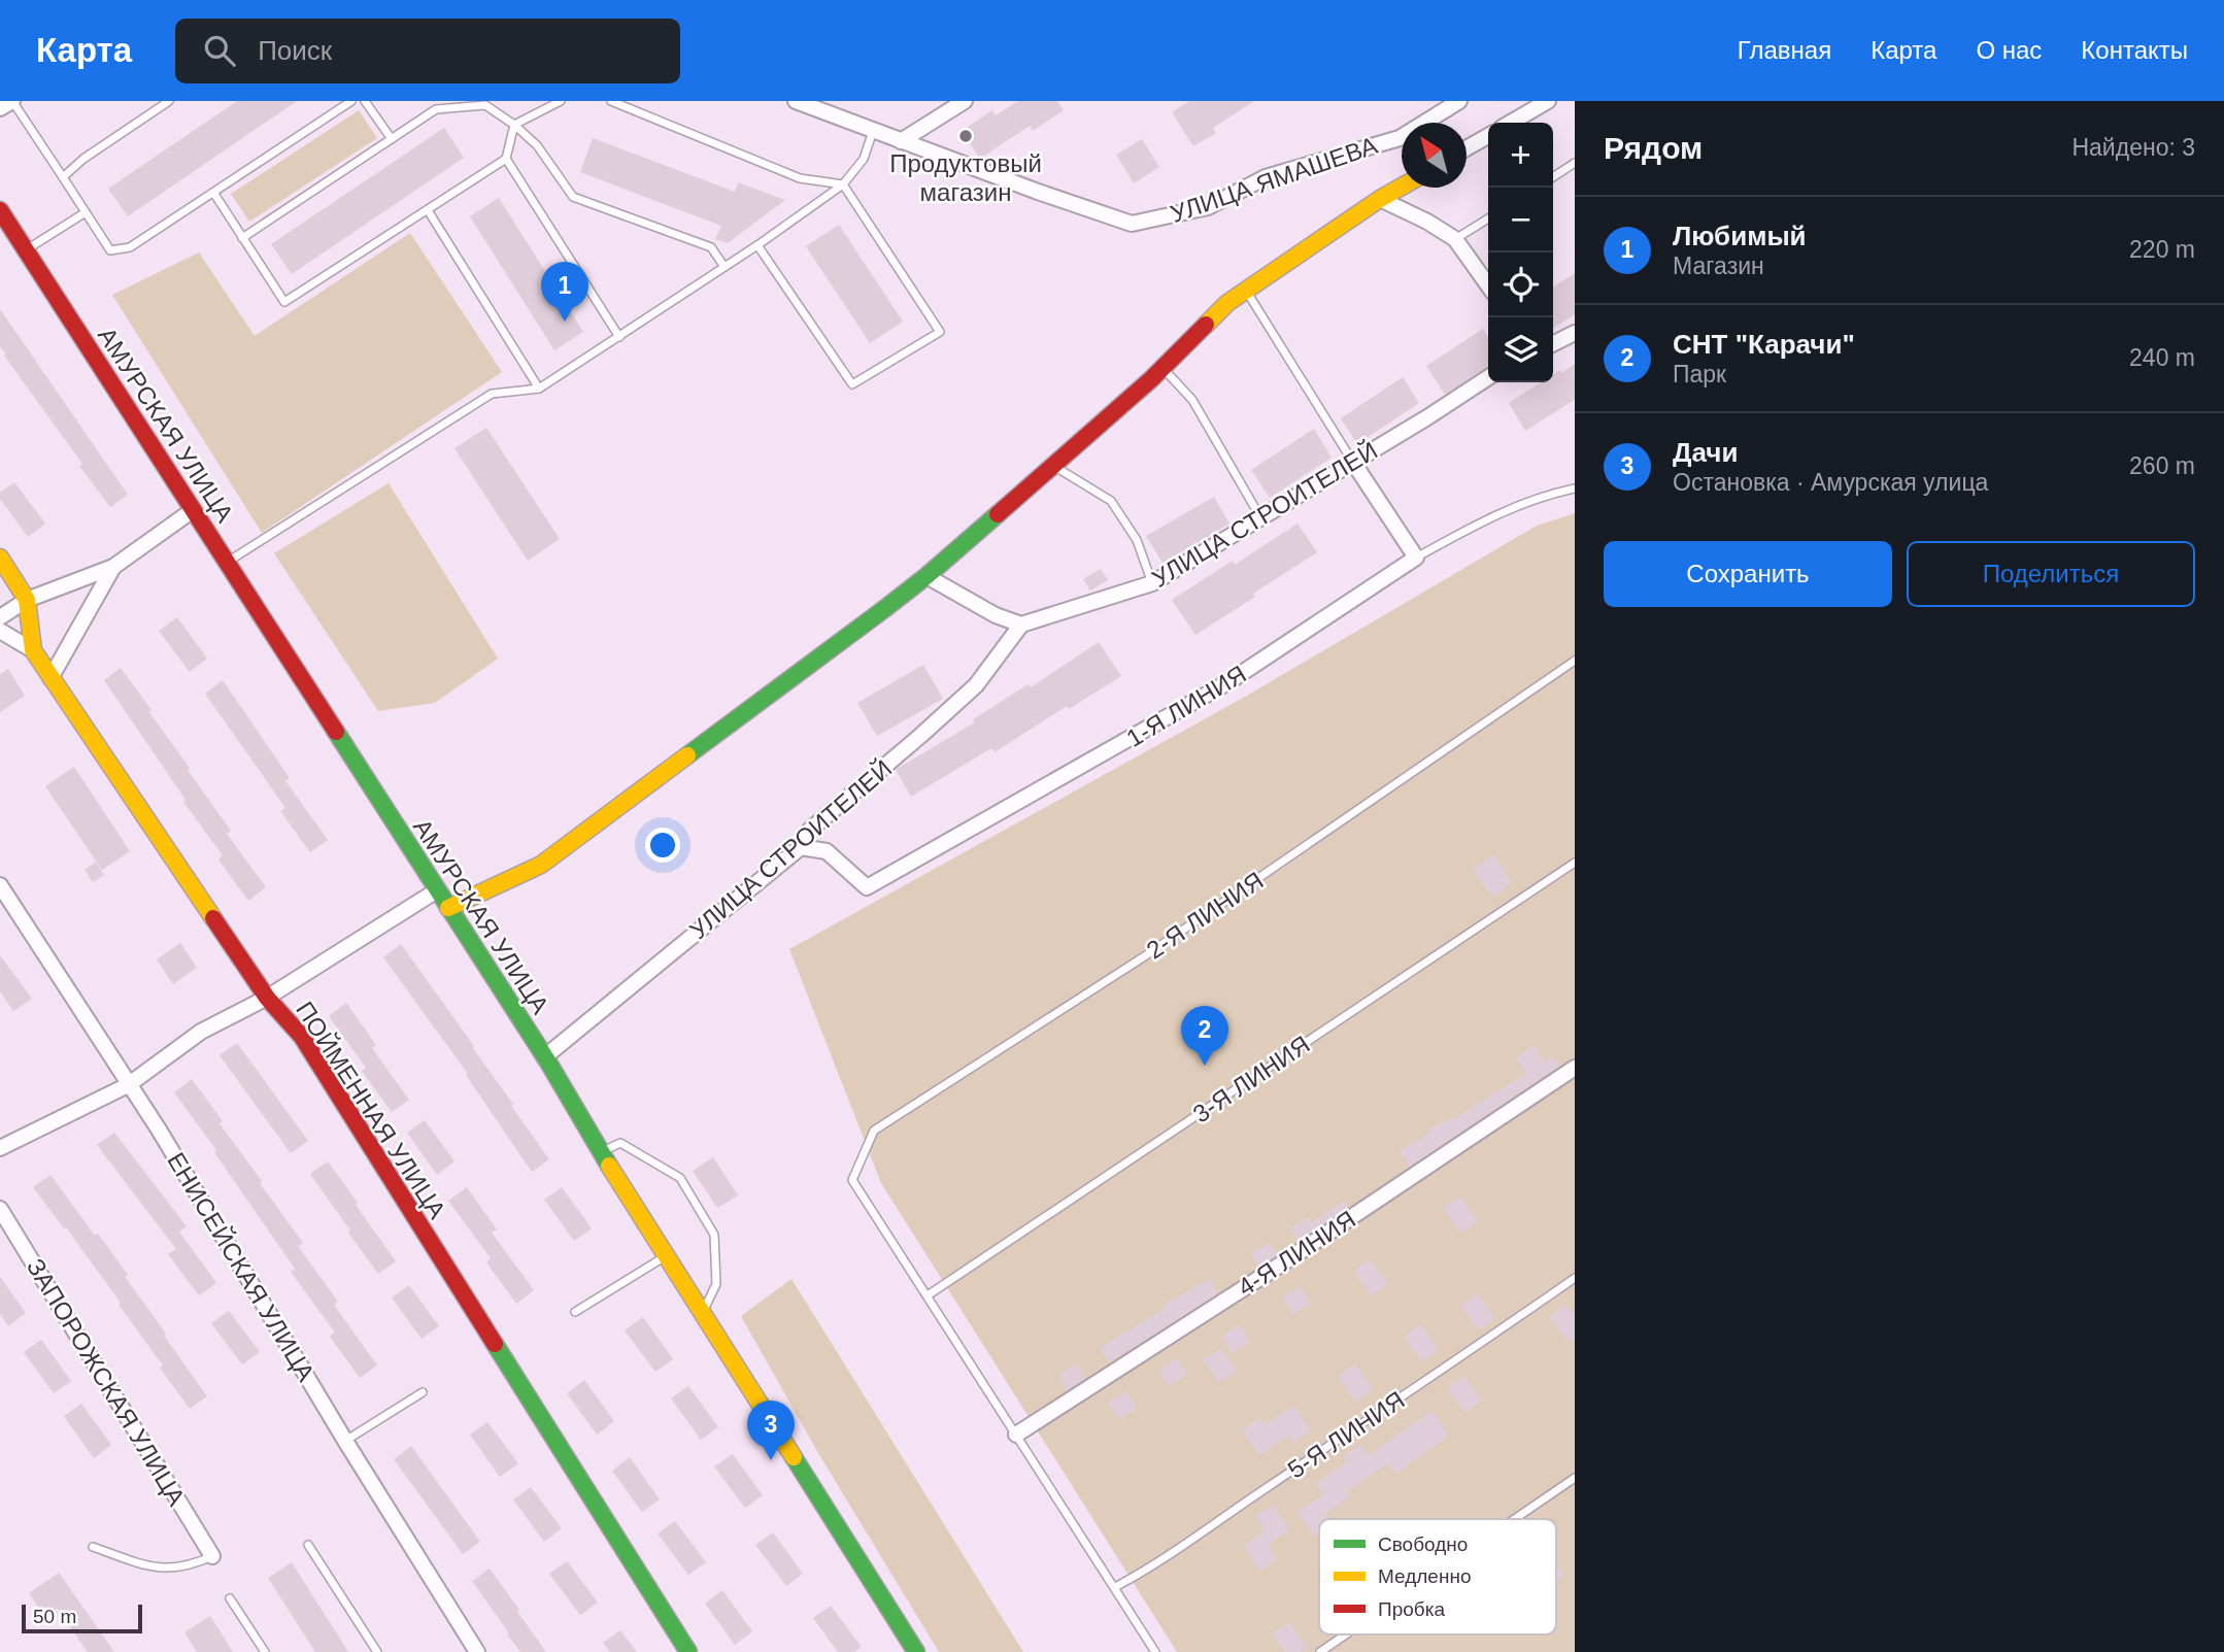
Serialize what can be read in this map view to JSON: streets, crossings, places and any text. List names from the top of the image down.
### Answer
{
  "streets": {
    "street": [
      "УЛИЦА ЯМАШЕВА",
      "АМУРСКАЯ УЛИЦА",
      "УЛИЦА СТРОИТЕЛЕЙ",
      "1-Я ЛИНИЯ",
      "ПОЙМЕННАЯ УЛИЦА",
      "4-Я ЛИНИЯ",
      "ЕНИСЕЙСКАЯ УЛИЦА",
      "ЗАПОРОЖСКАЯ УЛИЦА"
    ],
    "lane": ["2-Я ЛИНИЯ", "3-Я ЛИНИЯ", "5-Я ЛИНИЯ"]
  },
  "crossings": [
    ["АМУРСКАЯ УЛИЦА", "УЛИЦА СТРОИТЕЛЕЙ"],
    ["УЛИЦА СТРОИТЕЛЕЙ", "1-Я ЛИНИЯ"],
    ["2-Я ЛИНИЯ", "3-Я ЛИНИЯ"]
  ],
  "places": ["Продуктовый магазин"],
  "legend": ["Свободно", "Медленно", "Пробка"],
  "scale_bar": "50 m",
  "north": "top left",
  "page": {
    "header": "Карта",
    "search": "Поиск",
    "nav": [
      "Главная",
      "Карта",
      "О нас",
      "Контакты"
    ],
    "heading": ["Рядом", "Найдено: 3"],
    "map_buttons": ["+", "−"],
    "list": [
      {
        "mark": "1",
        "name": "Любимый",
        "note": "Магазин",
        "value": "220 m"
      },
      {
        "mark": "2",
        "name": "СНТ \"Карачи\"",
        "note": "Парк",
        "value": "240 m"
      },
      {
        "mark": "3",
        "name": "Дачи",
        "note": "Остановка · Амурская улица",
        "value": "260 m"
      }
    ],
    "pins": ["1", "2", "3"],
    "buttons": ["Сохранить", "Поделиться"],
    "scale": "50 m"
  }
}
